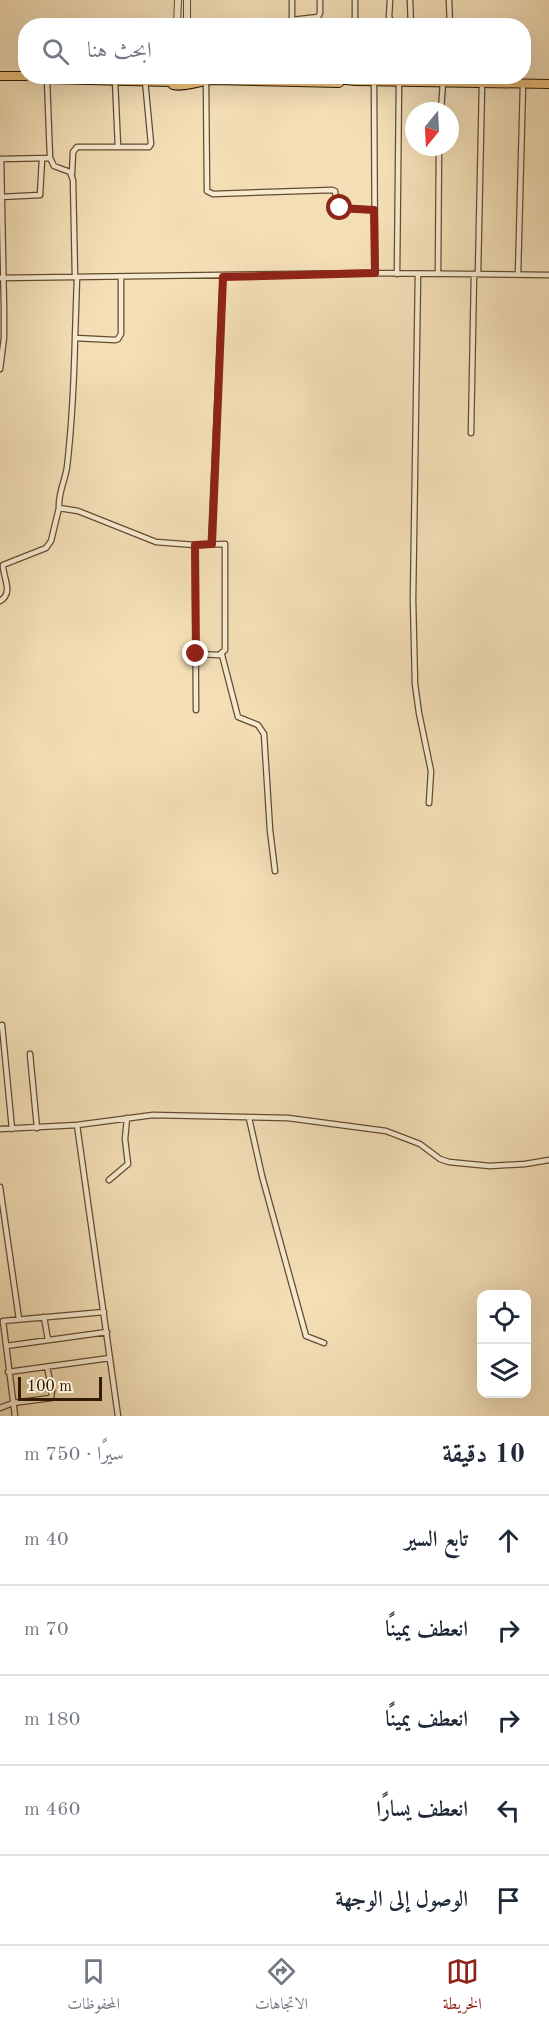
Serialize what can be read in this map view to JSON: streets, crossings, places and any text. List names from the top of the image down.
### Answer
{
  "scale_bar": "100 m",
  "north": "bottom",
  "page": {
    "search": "ابحث هنا",
    "scale": "100 m",
    "heading": ["10 دقيقة", "سيرًا · 750 m"],
    "list": [
      ["تابع السير", "40 m"],
      ["انعطف يمينًا", "70 m"],
      ["انعطف يمينًا", "180 m"],
      ["انعطف يسارًا", "460 m"],
      "الوصول إلى الوجهة"
    ],
    "nav": ["الخريطة", "الاتجاهات", "المحفوظات"]
  }
}
